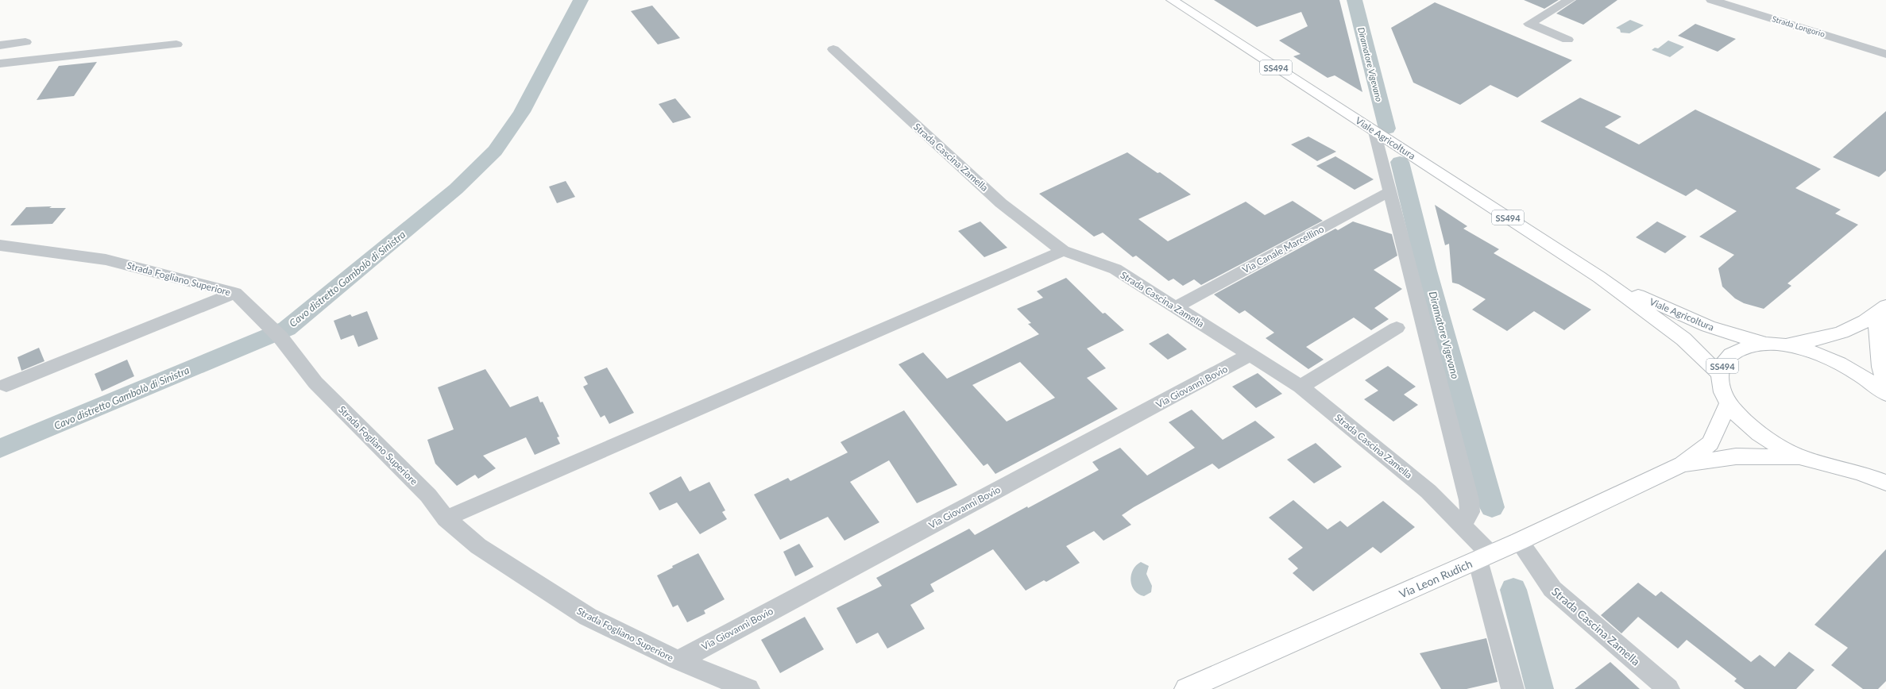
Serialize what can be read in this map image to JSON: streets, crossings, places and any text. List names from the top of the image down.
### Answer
{
  "streets": {
    "main road": ["SS494", "Viale Agricoltura", "Via Leon Rudich"],
    "street": [
      "Strada Longorio",
      "Strada Cascina Zamella",
      "Via Canale Marcellino",
      "Strada Fogliano Superiore",
      "Via Giovanni Bovio"
    ]
  },
  "crossings": [
    ["SS494", "Viale Agricoltura"],
    ["Strada Cascina Zamella", "Via Canale Marcellino"],
    ["Strada Cascina Zamella", "Via Giovanni Bovio"],
    ["Strada Cascina Zamella", "Via Leon Rudich"],
    ["Strada Fogliano Superiore", "Via Giovanni Bovio"]
  ],
  "water": ["Diramatore Vigevano", "Cavo distretto Gambolò di Sinistra"]
}
